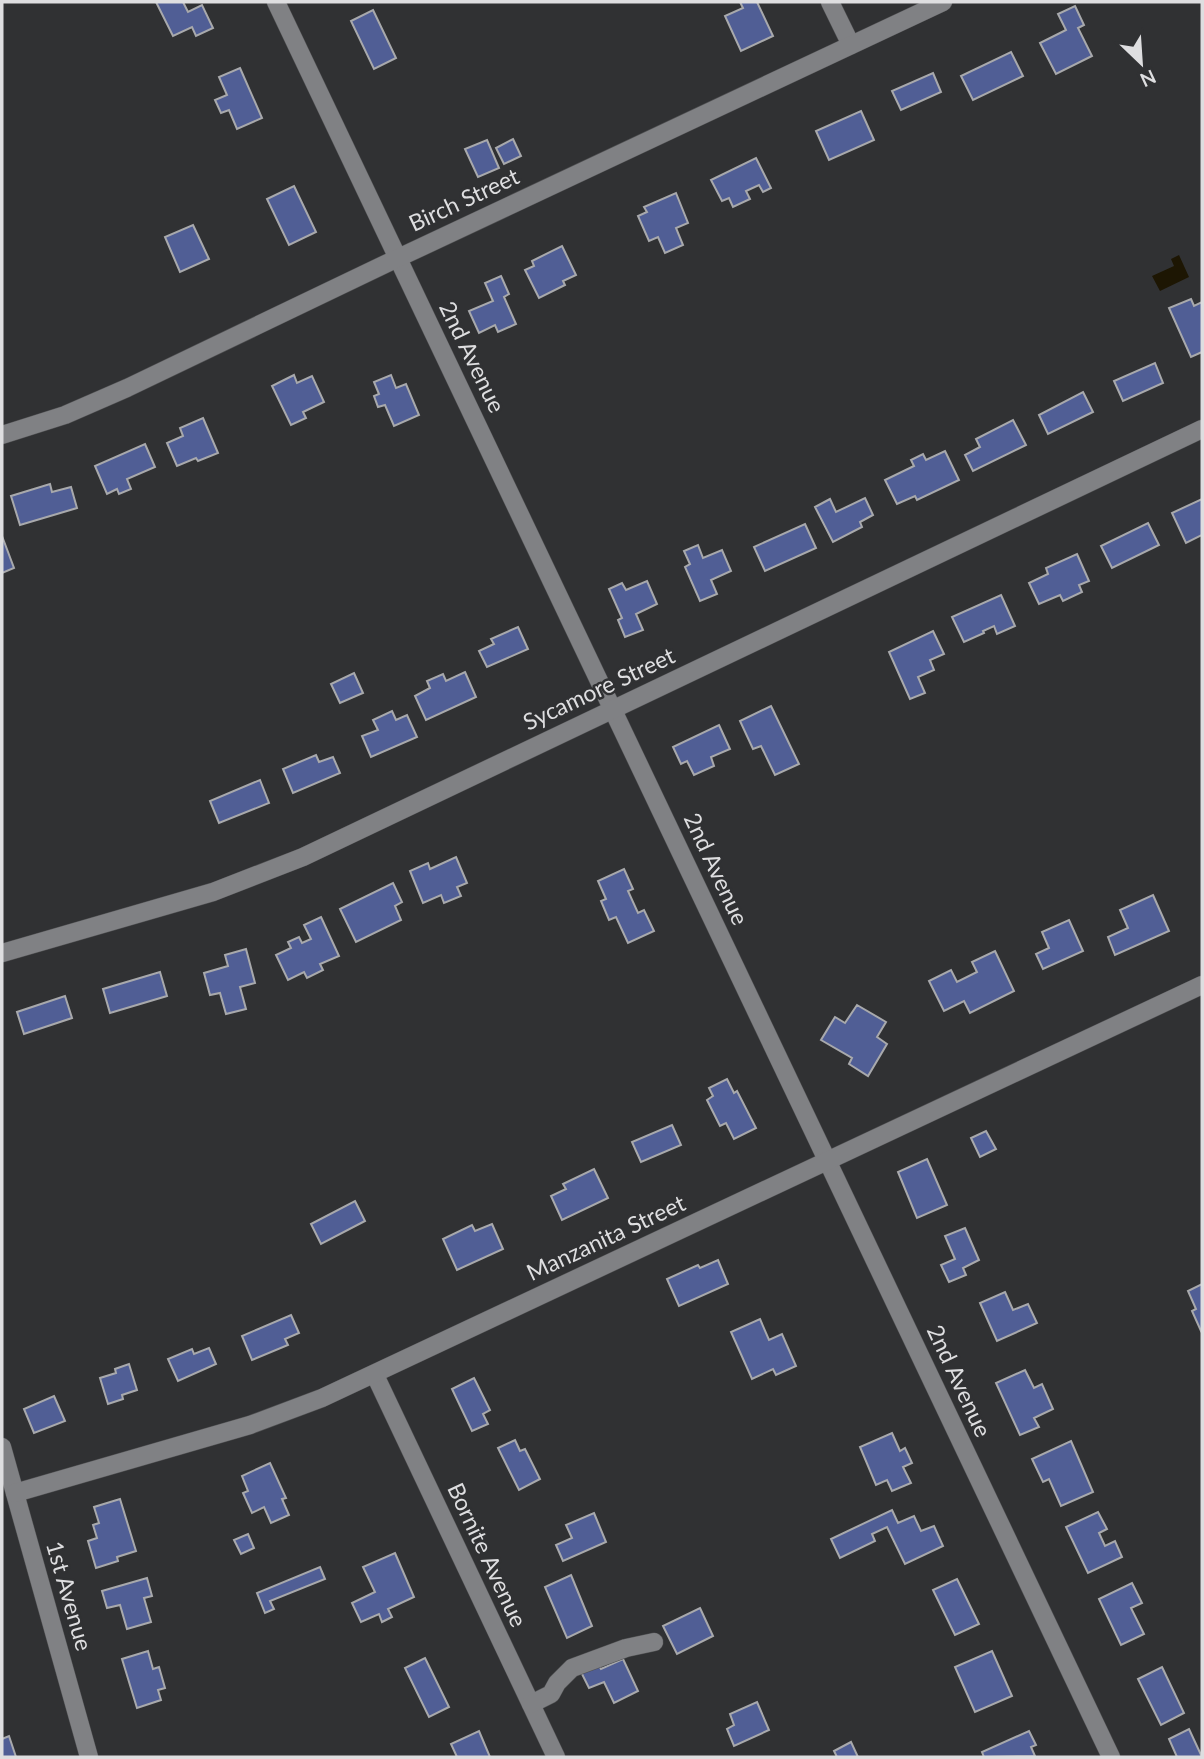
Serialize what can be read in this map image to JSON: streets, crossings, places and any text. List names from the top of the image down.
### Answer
{
  "streets": {
    "street": [
      "Birch Street",
      "2nd Avenue",
      "Sycamore Street",
      "Manzanita Street",
      "Bornite Avenue",
      "1st Avenue"
    ]
  },
  "crossings": [
    ["Birch Street", "2nd Avenue"],
    ["2nd Avenue", "Sycamore Street"],
    ["2nd Avenue", "Manzanita Street"],
    ["Manzanita Street", "Bornite Avenue"],
    ["Manzanita Street", "1st Avenue"]
  ],
  "north": "bottom right"
}
